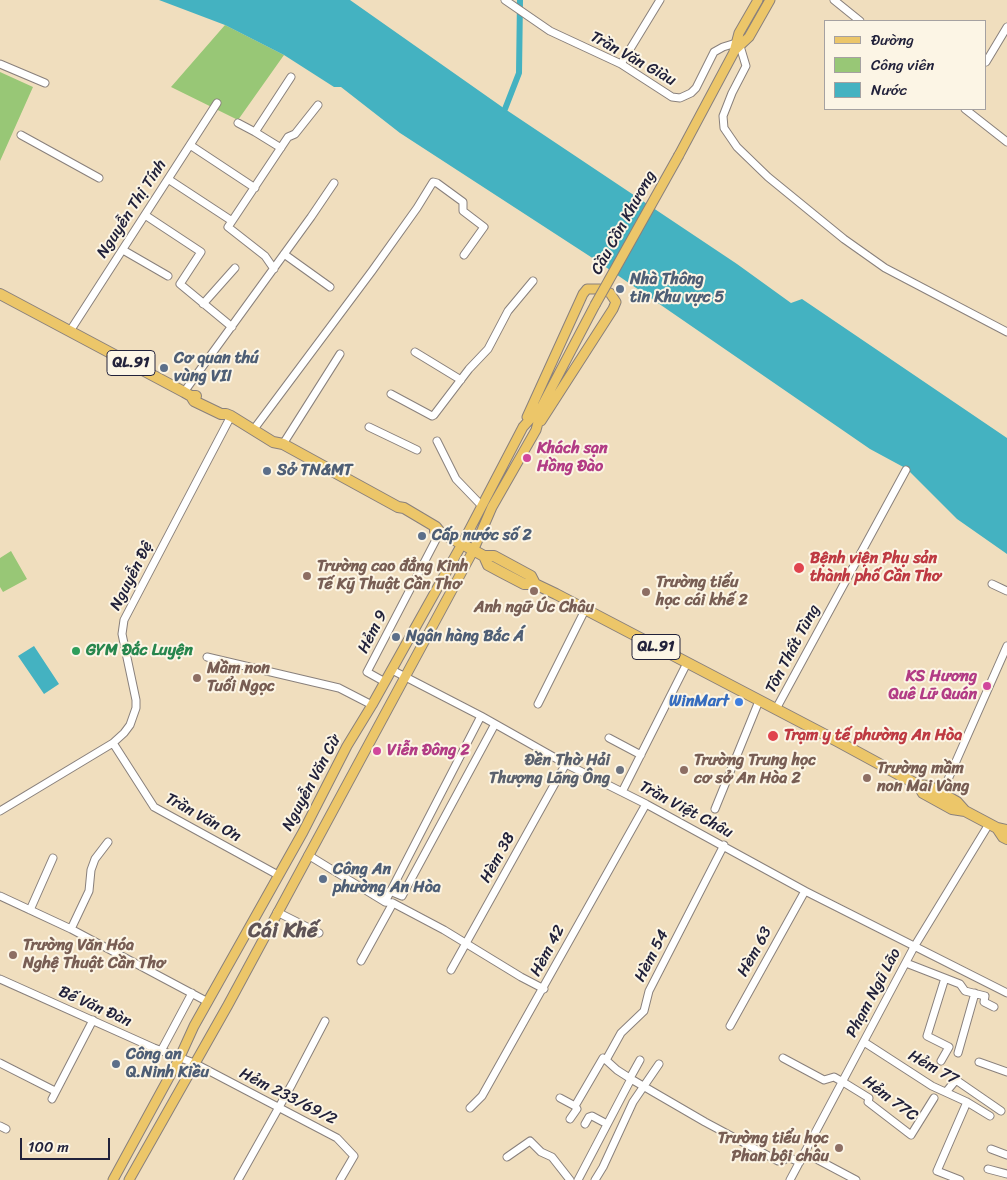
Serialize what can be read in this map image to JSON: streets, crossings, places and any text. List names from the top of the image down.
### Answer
{
  "streets": {
    "highway": ["QL.91"],
    "main road": ["Cầu Cồn Khương", "Nguyễn Văn Cừ"],
    "street": [
      "Trần Văn Giàu",
      "Nguyễn Thị Tính",
      "Nguyễn Đệ",
      "Hẻm 9",
      "Tôn Thất Tùng",
      "Trần Việt Châu",
      "Trần Văn Ơn",
      "Hèm 38",
      "Hèm 42",
      "Hèm 63",
      "Hèm 54",
      "Phạm Ngũ Lão",
      "Bế Văn Đàn",
      "Hẻm 77",
      "Hẻm 233/69/2",
      "Hẻm 77C"
    ]
  },
  "crossings": [
    ["Trần Văn Giàu", "Cầu Cồn Khương"],
    ["Nguyễn Thị Tính", "QL.91"],
    ["Cầu Cồn Khương", "Nguyễn Văn Cừ"],
    ["QL.91", "Nguyễn Đệ"],
    ["QL.91", "Hẻm 9"],
    ["QL.91", "Tôn Thất Tùng"],
    ["QL.91", "Nguyễn Văn Cừ"],
    ["QL.91", "Phạm Ngũ Lão"],
    ["Nguyễn Đệ", "Trần Văn Ơn"],
    ["Hẻm 9", "Nguyễn Văn Cừ"],
    ["Nguyễn Văn Cừ", "Trần Việt Châu"],
    ["Nguyễn Văn Cừ", "Trần Văn Ơn"],
    ["Nguyễn Văn Cừ", "Bế Văn Đàn"],
    ["Nguyễn Văn Cừ", "Hẻm 233/69/2"],
    ["Trần Việt Châu", "Hèm 38"],
    ["Trần Việt Châu", "Hèm 42"],
    ["Trần Việt Châu", "Hèm 63"],
    ["Trần Việt Châu", "Hèm 54"],
    ["Trần Việt Châu", "Phạm Ngũ Lão"],
    ["Phạm Ngũ Lão", "Hẻm 77"],
    ["Phạm Ngũ Lão", "Hẻm 77C"],
    ["Bế Văn Đàn", "Hẻm 233/69/2"]
  ],
  "districts": ["Cái Khế"],
  "places": [
    "Nhà Thông tin Khu vực 5",
    "Cơ quan thú vùng VII",
    "Khách sạn Hồng Đào",
    "Sở TN&MT",
    "Cấp nước số 2",
    "Bệnh viện Phụ sản thành phố Cần Thơ",
    "Trường cao đẳng Kinh Tế Kỹ Thuật Cần Thơ",
    "Anh ngữ Úc Châu",
    "Trường tiểu học cái khế 2",
    "Ngân hàng Bắc Á",
    "GYM Đắc Luyện",
    "Mầm non Tuổi Ngọc",
    "KS Hương Quê Lữ Quán",
    "WinMart",
    "Trạm y tế phường An Hòa",
    "Viễn Đông 2",
    "Đền Thờ Hải Thượng Lãng Ông",
    "Trường Trung học cơ sở An Hòa 2",
    "Trường mầm non Mai Vàng",
    "Công An phường An Hòa",
    "Trường Văn Hóa Nghệ Thuật Cần Thơ",
    "Công an Q.Ninh Kiều",
    "Trường tiểu học Phan bội châu"
  ],
  "legend": ["Đường", "Công viên", "Nước"],
  "scale_bar": "100 m"
}
